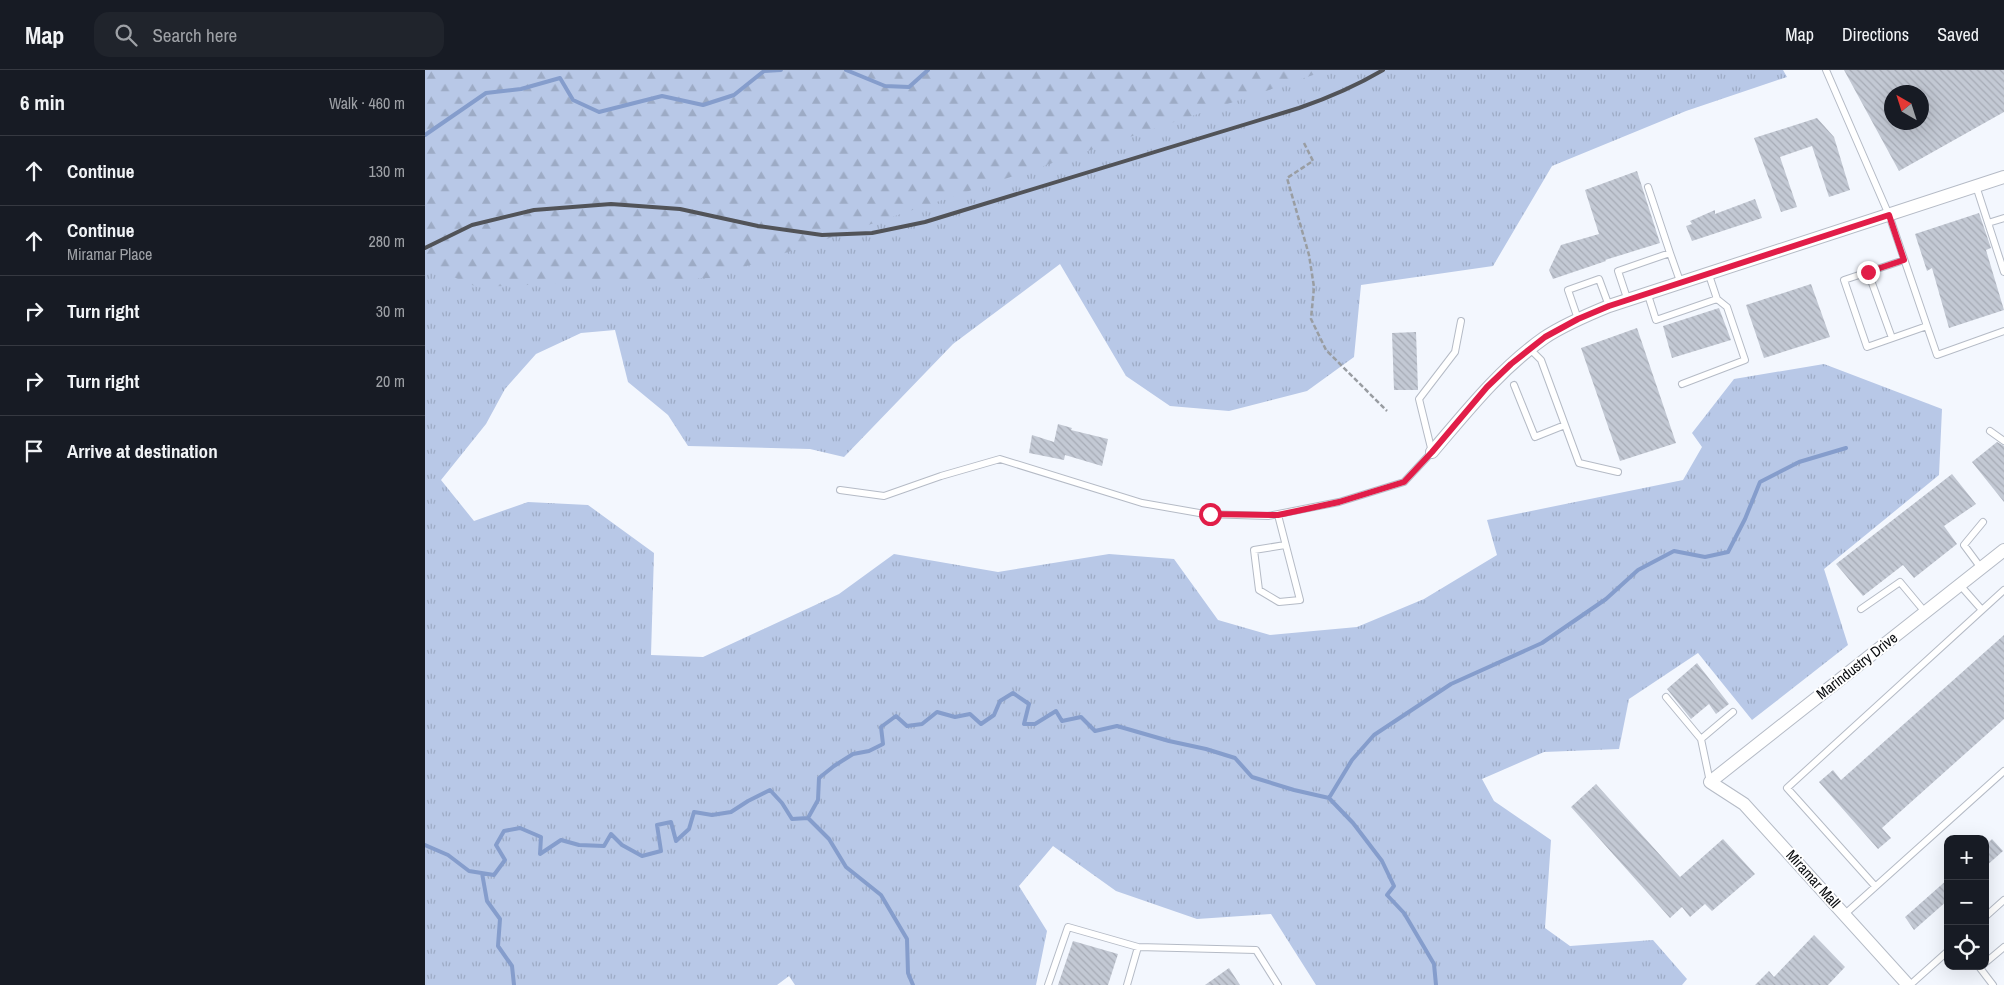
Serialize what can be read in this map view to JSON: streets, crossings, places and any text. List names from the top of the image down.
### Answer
{
  "streets": {
    "street": ["Marindustry Drive", "Miramar Mall"]
  },
  "crossings": [
    ["Marindustry Drive", "Miramar Mall"]
  ],
  "north": "top left",
  "page": {
    "header": "Map",
    "search": "Search here",
    "nav": ["Map", "Directions", "Saved"],
    "heading": ["6 min", "Walk · 460 m"],
    "list": [
      ["Continue", "130 m"],
      ["Continue", "Miramar Place", "280 m"],
      ["Turn right", "30 m"],
      ["Turn right", "20 m"],
      "Arrive at destination"
    ],
    "map_buttons": ["+", "−"]
  }
}
